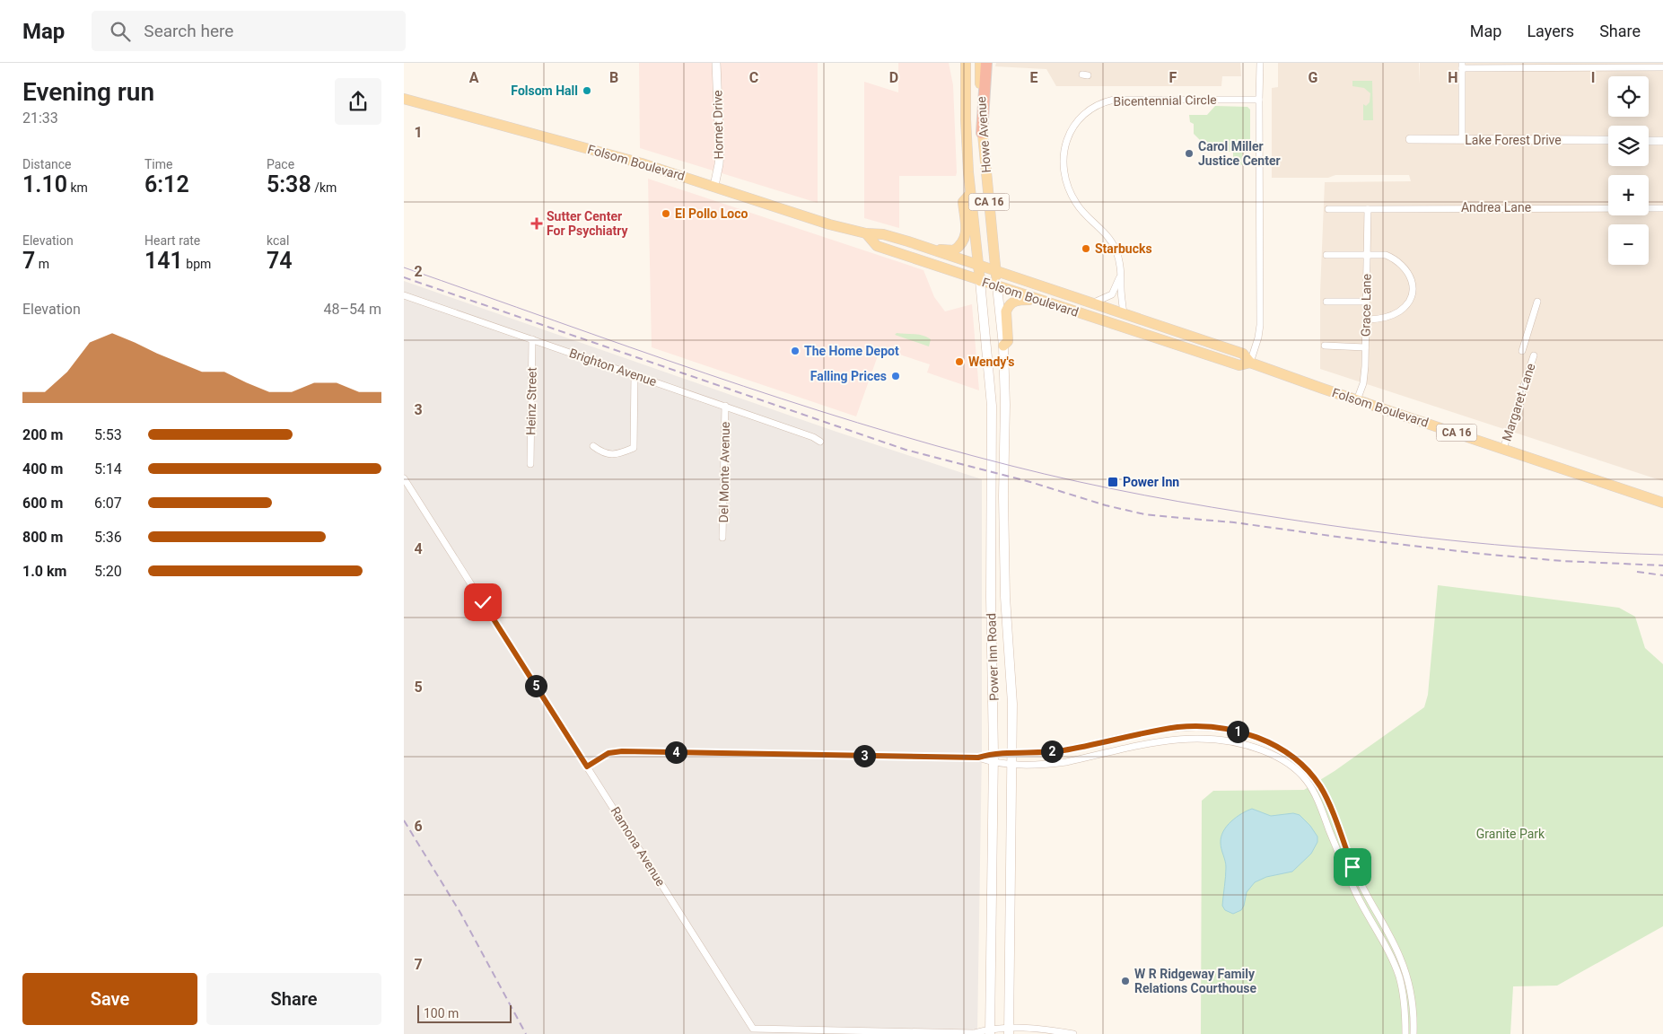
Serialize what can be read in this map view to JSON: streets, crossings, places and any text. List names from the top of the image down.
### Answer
{
  "streets": {
    "main road": [
      "Howe Avenue",
      "Folsom Boulevard",
      "CA 16",
      "Power Inn Road"
    ],
    "street": [
      "Bicentennial Circle",
      "Hornet Drive",
      "Lake Forest Drive",
      "Andrea Lane",
      "Grace Lane",
      "Brighton Avenue",
      "Heinz Street",
      "Margaret Lane",
      "Del Monte Avenue",
      "Ramona Avenue"
    ]
  },
  "crossings": [
    ["Bicentennial Circle", "Folsom Boulevard"],
    ["Hornet Drive", "Folsom Boulevard"],
    ["Howe Avenue", "Folsom Boulevard"],
    ["Howe Avenue", "Power Inn Road"],
    ["Folsom Boulevard", "Grace Lane"],
    ["Folsom Boulevard", "Margaret Lane"],
    ["Folsom Boulevard", "Power Inn Road"],
    ["Andrea Lane", "Grace Lane"],
    ["Brighton Avenue", "Heinz Street"],
    ["Brighton Avenue", "Del Monte Avenue"],
    ["Power Inn Road", "Ramona Avenue"]
  ],
  "parks": ["Granite Park"],
  "places": {
    "other": [
      "Folsom Hall",
      "Carol Miller Justice Center",
      "El Pollo Loco",
      "Starbucks",
      "The Home Depot",
      "Wendy's",
      "Falling Prices",
      "W R Ridgeway Family Relations Courthouse"
    ],
    "health": ["Sutter Center For Psychiatry"],
    "transit": ["Power Inn"]
  },
  "scale_bar": "100 m",
  "page": {
    "header": "Map",
    "search": "Search here",
    "nav": ["Map", "Layers", "Share"],
    "heading": ["Evening run", "21:33"],
    "map_buttons": ["+", "−"],
    "stats": [
      ["Distance", "1.10 km"],
      ["Time", "6:12"],
      ["Pace", "5:38 /km"],
      ["Elevation", "7 m"],
      ["Heart rate", "141 bpm"],
      ["kcal", "74"]
    ],
    "chart": ["Elevation", "48–54 m"],
    "list": [
      {
        "name": "200 m",
        "note": "5:53"
      },
      {
        "name": "400 m",
        "note": "5:14"
      },
      {
        "name": "600 m",
        "note": "6:07"
      },
      {
        "name": "800 m",
        "note": "5:36"
      },
      {
        "name": "1.0 km",
        "note": "5:20"
      }
    ],
    "pins": [
      "5",
      "1",
      "2",
      "4",
      "3"
    ],
    "buttons": ["Save", "Share"],
    "scale": "100 m"
  },
  "grid": {
    "columns": [
      "A",
      "B",
      "C",
      "D",
      "E",
      "F",
      "G",
      "H",
      "I"
    ],
    "rows": [
      "1",
      "2",
      "3",
      "4",
      "5",
      "6",
      "7"
    ]
  }
}
